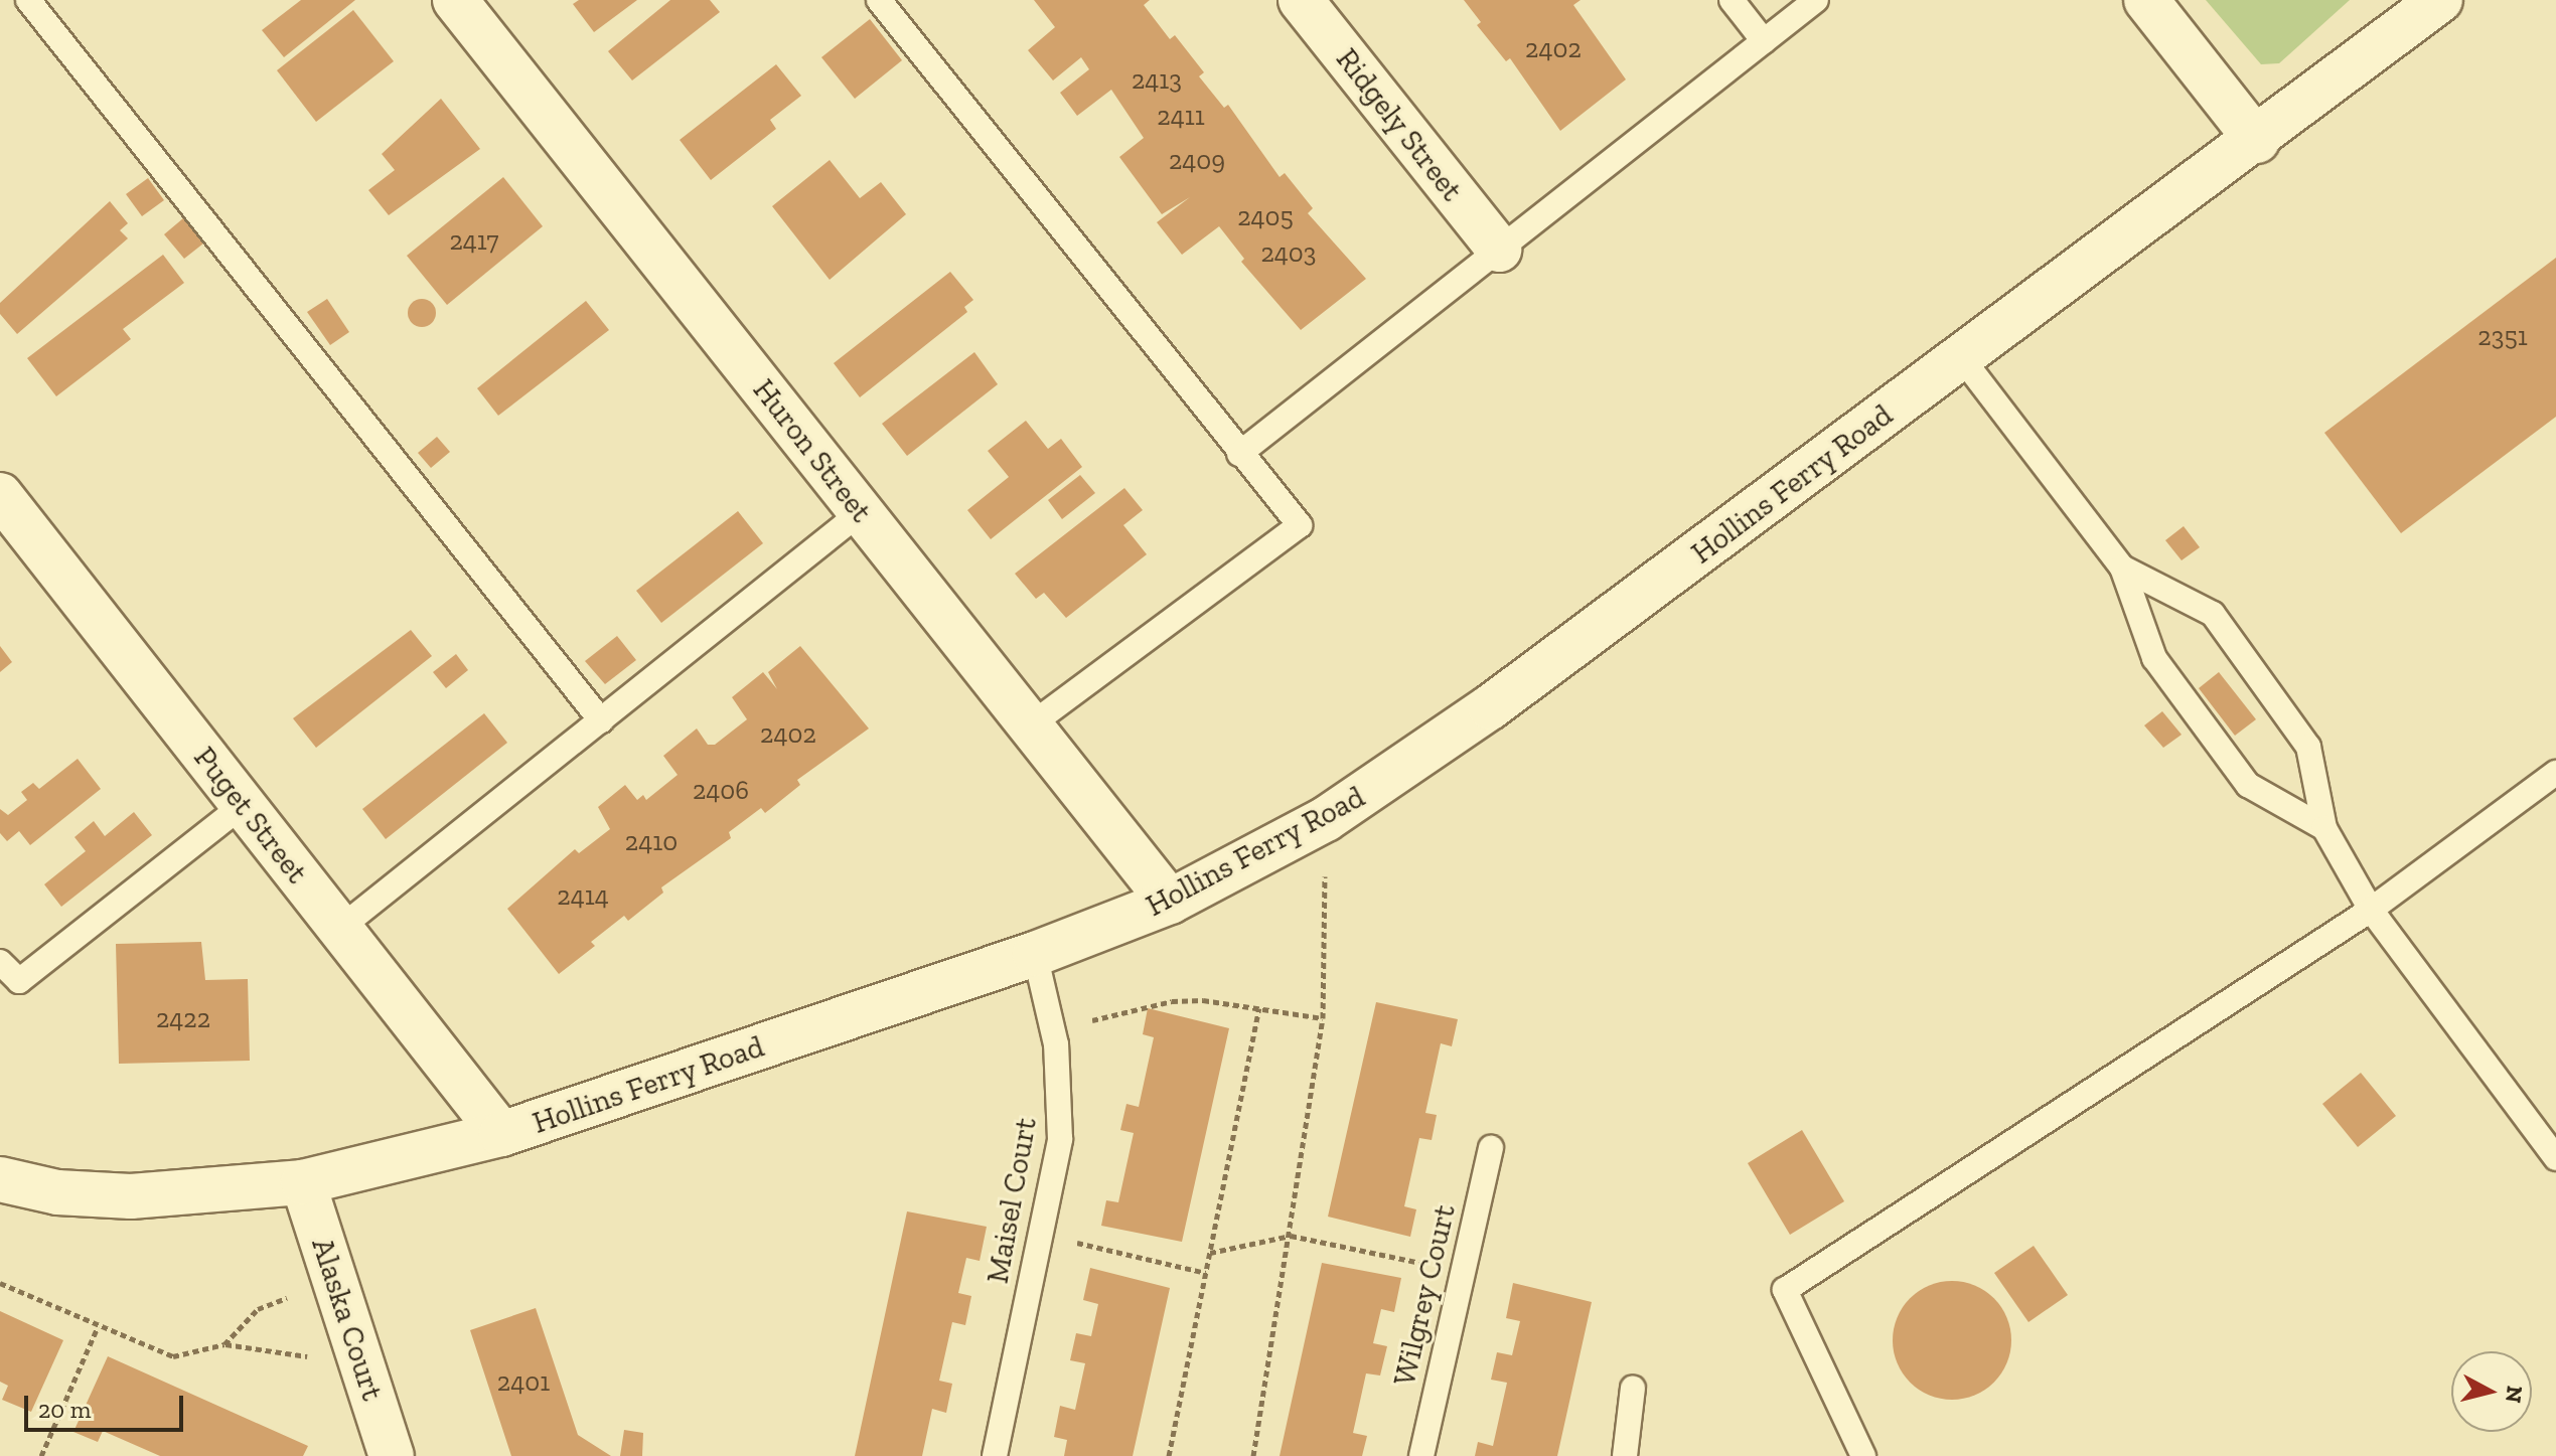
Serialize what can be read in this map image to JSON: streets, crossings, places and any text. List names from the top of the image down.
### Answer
{
  "streets": {
    "street": [
      "Ridgely Street",
      "Huron Street",
      "Hollins Ferry Road",
      "Puget Street",
      "Alaska Court"
    ],
    "lane": ["Maisel Court", "Wilgrey Court"]
  },
  "crossings": [
    ["Huron Street", "Hollins Ferry Road"],
    ["Hollins Ferry Road", "Puget Street"],
    ["Hollins Ferry Road", "Maisel Court"],
    ["Hollins Ferry Road", "Alaska Court"]
  ],
  "house_numbers": [
    "2402",
    "2413",
    "2411",
    "2409",
    "2405",
    "2417",
    "2403",
    "2351",
    "2402",
    "2406",
    "2410",
    "2414",
    "2422",
    "2401"
  ],
  "scale_bar": "20 m",
  "north": "right"
}
